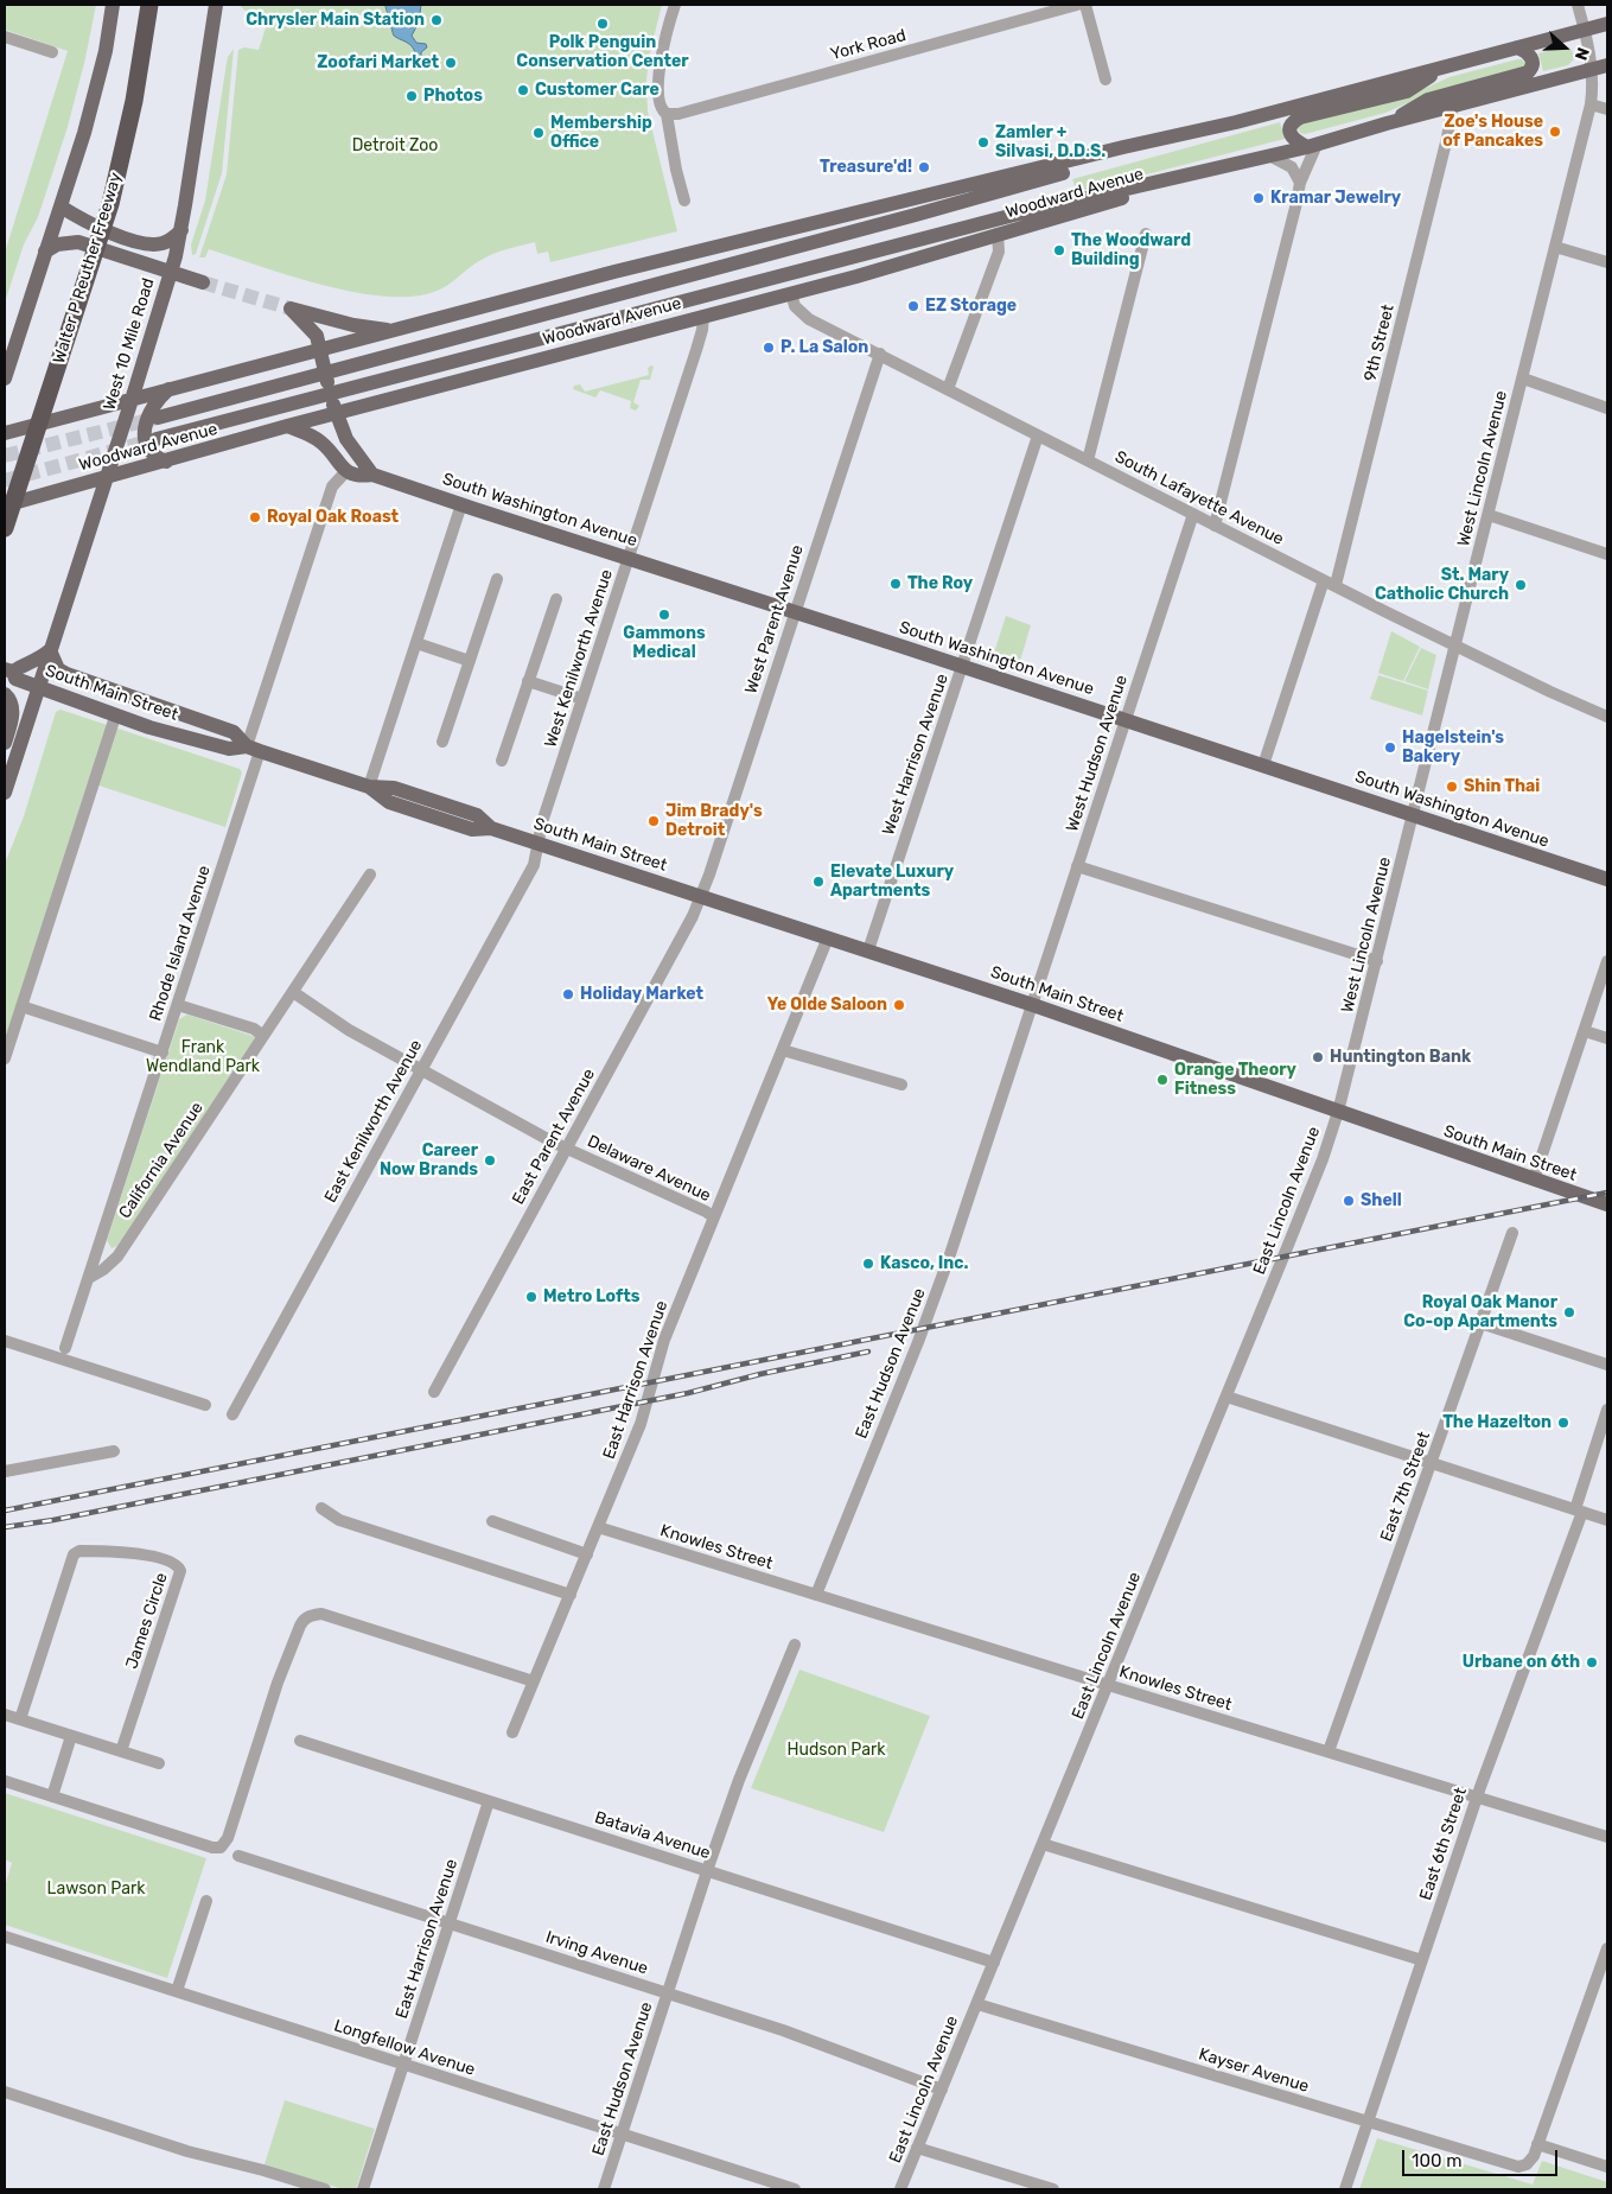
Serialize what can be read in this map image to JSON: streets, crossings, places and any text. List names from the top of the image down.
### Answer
{
  "streets": {
    "highway": ["Walter P Reuther Freeway"],
    "main road": [
      "Woodward Avenue",
      "West 10 Mile Road",
      "South Washington Avenue",
      "South Main Street"
    ],
    "street": [
      "York Road",
      "9th Street",
      "West Lincoln Avenue",
      "South Lafayette Avenue",
      "West Parent Avenue",
      "West Kenilworth Avenue",
      "West Hudson Avenue",
      "West Harrison Avenue",
      "Rhode Island Avenue",
      "East Kenilworth Avenue",
      "East Parent Avenue",
      "California Avenue",
      "Delaware Avenue",
      "East Lincoln Avenue",
      "East Hudson Avenue",
      "East Harrison Avenue",
      "East 7th Street",
      "Knowles Street",
      "James Circle",
      "Batavia Avenue",
      "East 6th Street",
      "Irving Avenue",
      "Longfellow Avenue",
      "Kayser Avenue"
    ]
  },
  "crossings": [
    ["Woodward Avenue", "West 10 Mile Road"],
    ["Woodward Avenue", "West Lincoln Avenue"],
    ["Woodward Avenue", "South Lafayette Avenue"],
    ["Woodward Avenue", "West Kenilworth Avenue"],
    ["9th Street", "South Lafayette Avenue"],
    ["9th Street", "South Washington Avenue"],
    ["West 10 Mile Road", "South Main Street"],
    ["West Lincoln Avenue", "South Lafayette Avenue"],
    ["West Lincoln Avenue", "South Washington Avenue"],
    ["West Lincoln Avenue", "South Main Street"],
    ["West Lincoln Avenue", "East Lincoln Avenue"],
    ["South Lafayette Avenue", "West Parent Avenue"],
    ["South Lafayette Avenue", "West Hudson Avenue"],
    ["South Lafayette Avenue", "West Harrison Avenue"],
    ["South Washington Avenue", "West Parent Avenue"],
    ["South Washington Avenue", "West Kenilworth Avenue"],
    ["South Washington Avenue", "West Hudson Avenue"],
    ["South Washington Avenue", "West Harrison Avenue"],
    ["South Washington Avenue", "Rhode Island Avenue"],
    ["West Parent Avenue", "South Main Street"],
    ["West Parent Avenue", "East Parent Avenue"],
    ["West Kenilworth Avenue", "South Main Street"],
    ["West Kenilworth Avenue", "East Kenilworth Avenue"],
    ["South Main Street", "West Hudson Avenue"],
    ["South Main Street", "West Harrison Avenue"],
    ["South Main Street", "Rhode Island Avenue"],
    ["South Main Street", "East Kenilworth Avenue"],
    ["South Main Street", "East Parent Avenue"],
    ["South Main Street", "East Lincoln Avenue"],
    ["South Main Street", "East Hudson Avenue"],
    ["South Main Street", "East Harrison Avenue"],
    ["West Hudson Avenue", "East Hudson Avenue"],
    ["Rhode Island Avenue", "California Avenue"],
    ["East Kenilworth Avenue", "Delaware Avenue"],
    ["East Parent Avenue", "Delaware Avenue"],
    ["California Avenue", "Delaware Avenue"],
    ["Delaware Avenue", "East Harrison Avenue"],
    ["East Lincoln Avenue", "Knowles Street"],
    ["East Lincoln Avenue", "Batavia Avenue"],
    ["East Lincoln Avenue", "Irving Avenue"],
    ["East Lincoln Avenue", "Kayser Avenue"],
    ["East Hudson Avenue", "Knowles Street"],
    ["East Hudson Avenue", "Batavia Avenue"],
    ["East Hudson Avenue", "Irving Avenue"],
    ["East Hudson Avenue", "Longfellow Avenue"],
    ["East Harrison Avenue", "Knowles Street"],
    ["East Harrison Avenue", "Batavia Avenue"],
    ["East Harrison Avenue", "Irving Avenue"],
    ["East Harrison Avenue", "Longfellow Avenue"],
    ["East 7th Street", "Knowles Street"],
    ["Knowles Street", "East 6th Street"],
    ["East 6th Street", "Kayser Avenue"]
  ],
  "parks": [
    "Detroit Zoo",
    "Frank Wendland Park",
    "Hudson Park",
    "Lawson Park"
  ],
  "places": [
    "Chrysler Main Station",
    "Polk Penguin Conservation Center",
    "Zoofari Market",
    "Customer Care",
    "Photos",
    "Zoe's House of Pancakes",
    "Membership Office",
    "Zamler + Silvasi, D.D.S.",
    "Treasure'd!",
    "Kramar Jewelry",
    "The Woodward Building",
    "EZ Storage",
    "P. La Salon",
    "Royal Oak Roast",
    "The Roy",
    "St. Mary Catholic Church",
    "Gammons Medical",
    "Hagelstein's Bakery",
    "Shin Thai",
    "Jim Brady's Detroit",
    "Elevate Luxury Apartments",
    "Holiday Market",
    "Ye Olde Saloon",
    "Huntington Bank",
    "Orange Theory Fitness",
    "Career Now Brands",
    "Shell",
    "Kasco, Inc.",
    "Metro Lofts",
    "Royal Oak Manor Co-op Apartments",
    "The Hazelton",
    "Urbane on 6th"
  ],
  "scale_bar": "100 m",
  "north": "right"
}
